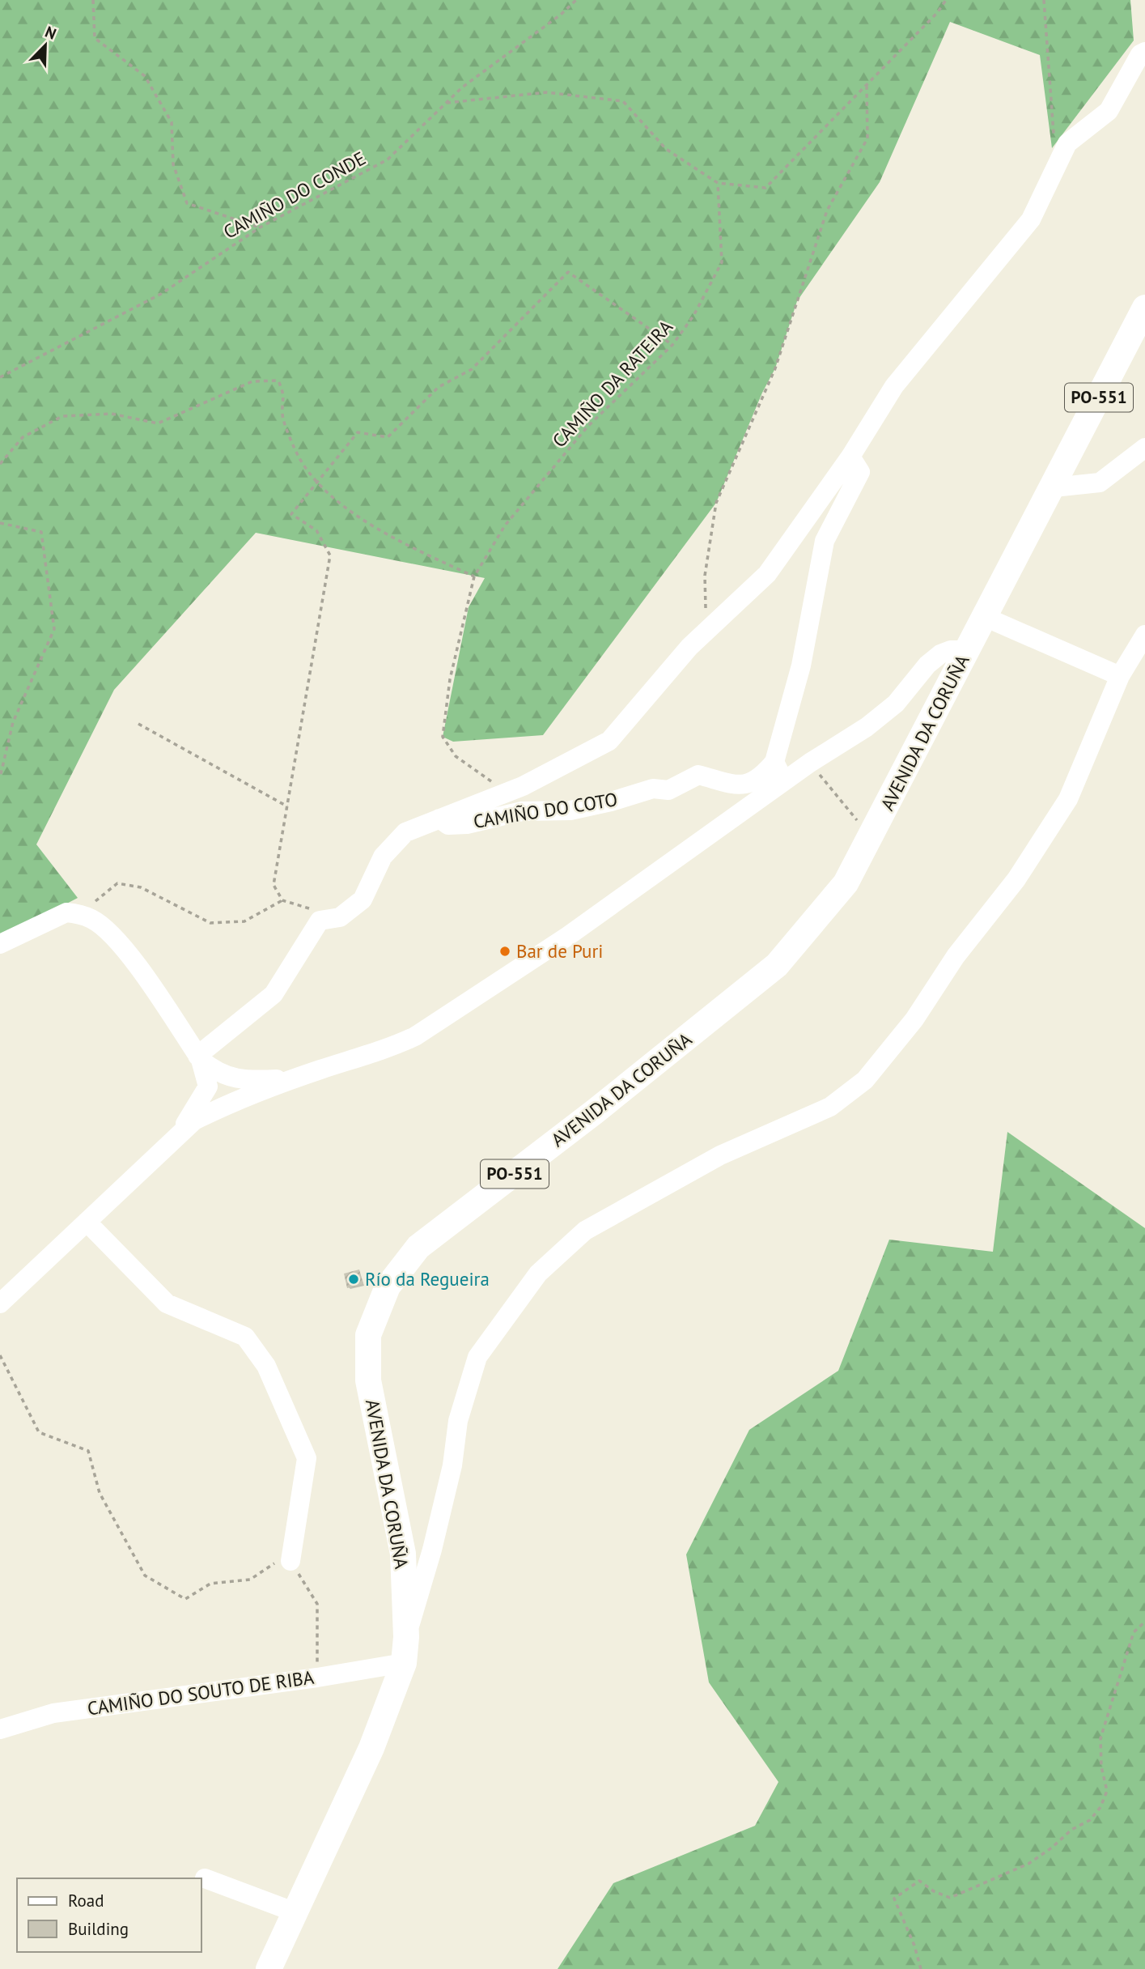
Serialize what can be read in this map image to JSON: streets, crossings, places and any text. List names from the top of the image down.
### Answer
{
  "streets": {
    "main road": ["PO-551", "AVENIDA DA CORUÑA"],
    "street": ["CAMIÑO DO COTO", "CAMIÑO DO SOUTO DE RIBA"],
    "path": ["CAMIÑO DO CONDE", "CAMIÑO DA RATEIRA"]
  },
  "crossings": [
    ["PO-551", "AVENIDA DA CORUÑA"],
    ["AVENIDA DA CORUÑA", "CAMIÑO DO SOUTO DE RIBA"]
  ],
  "places": ["Bar de Puri", "Río da Regueira"],
  "legend": ["Road", "Building"],
  "north": "top right"
}
